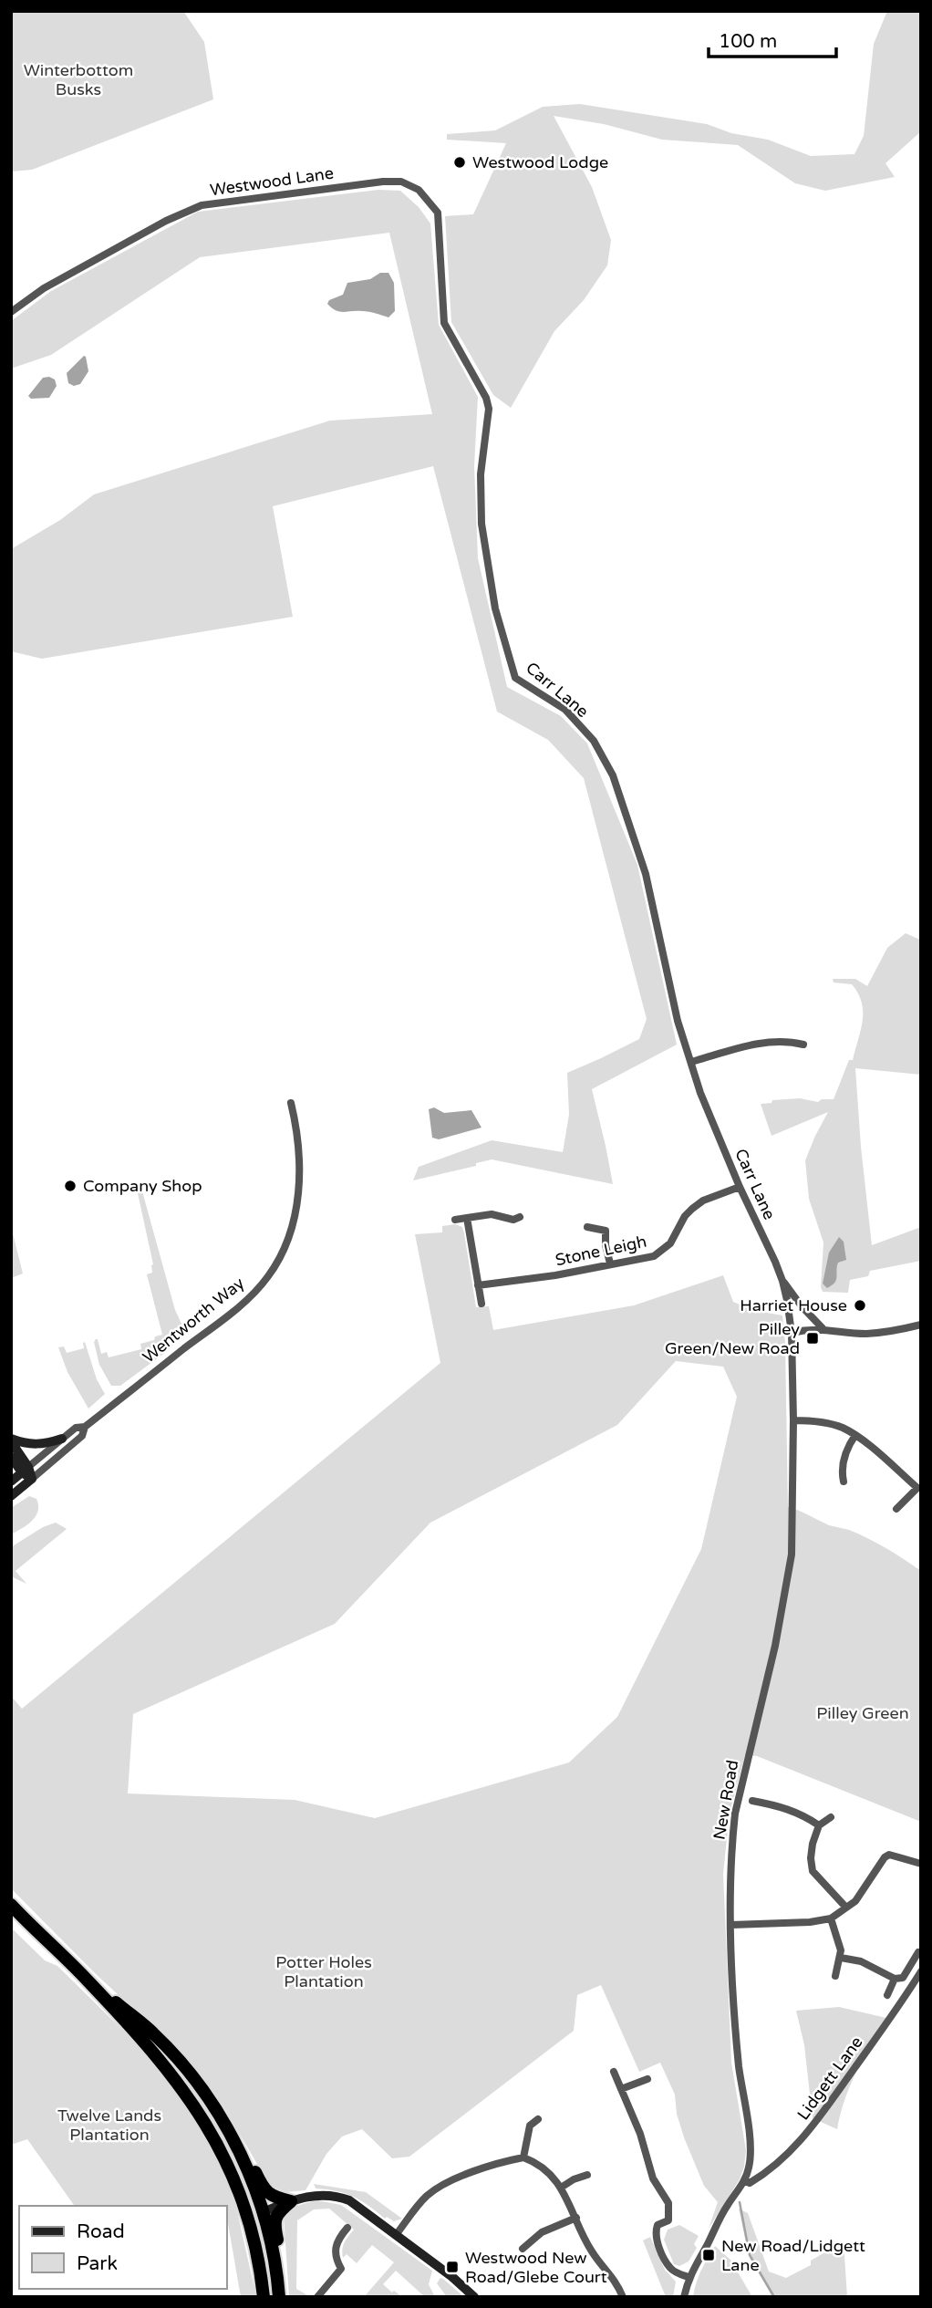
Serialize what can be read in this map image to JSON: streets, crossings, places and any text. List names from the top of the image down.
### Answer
{
  "streets": {
    "street": [
      "Westwood Lane",
      "Carr Lane",
      "Stone Leigh",
      "Wentworth Way",
      "New Road",
      "Lidgett Lane"
    ]
  },
  "crossings": [
    ["Westwood Lane", "Carr Lane"],
    ["Carr Lane", "Stone Leigh"],
    ["Carr Lane", "New Road"],
    ["New Road", "Lidgett Lane"]
  ],
  "parks": [
    "Winterbottom Busks",
    "Pilley Green",
    "Potter Holes Plantation",
    "Twelve Lands Plantation"
  ],
  "places": {
    "other": ["Westwood Lodge", "Company Shop", "Harriet House"],
    "transit": ["Pilley Green/New Road", "New Road/Lidgett Lane", "Westwood New Road/Glebe Court"]
  },
  "legend": ["Road", "Park"],
  "scale_bar": "100 m"
}
